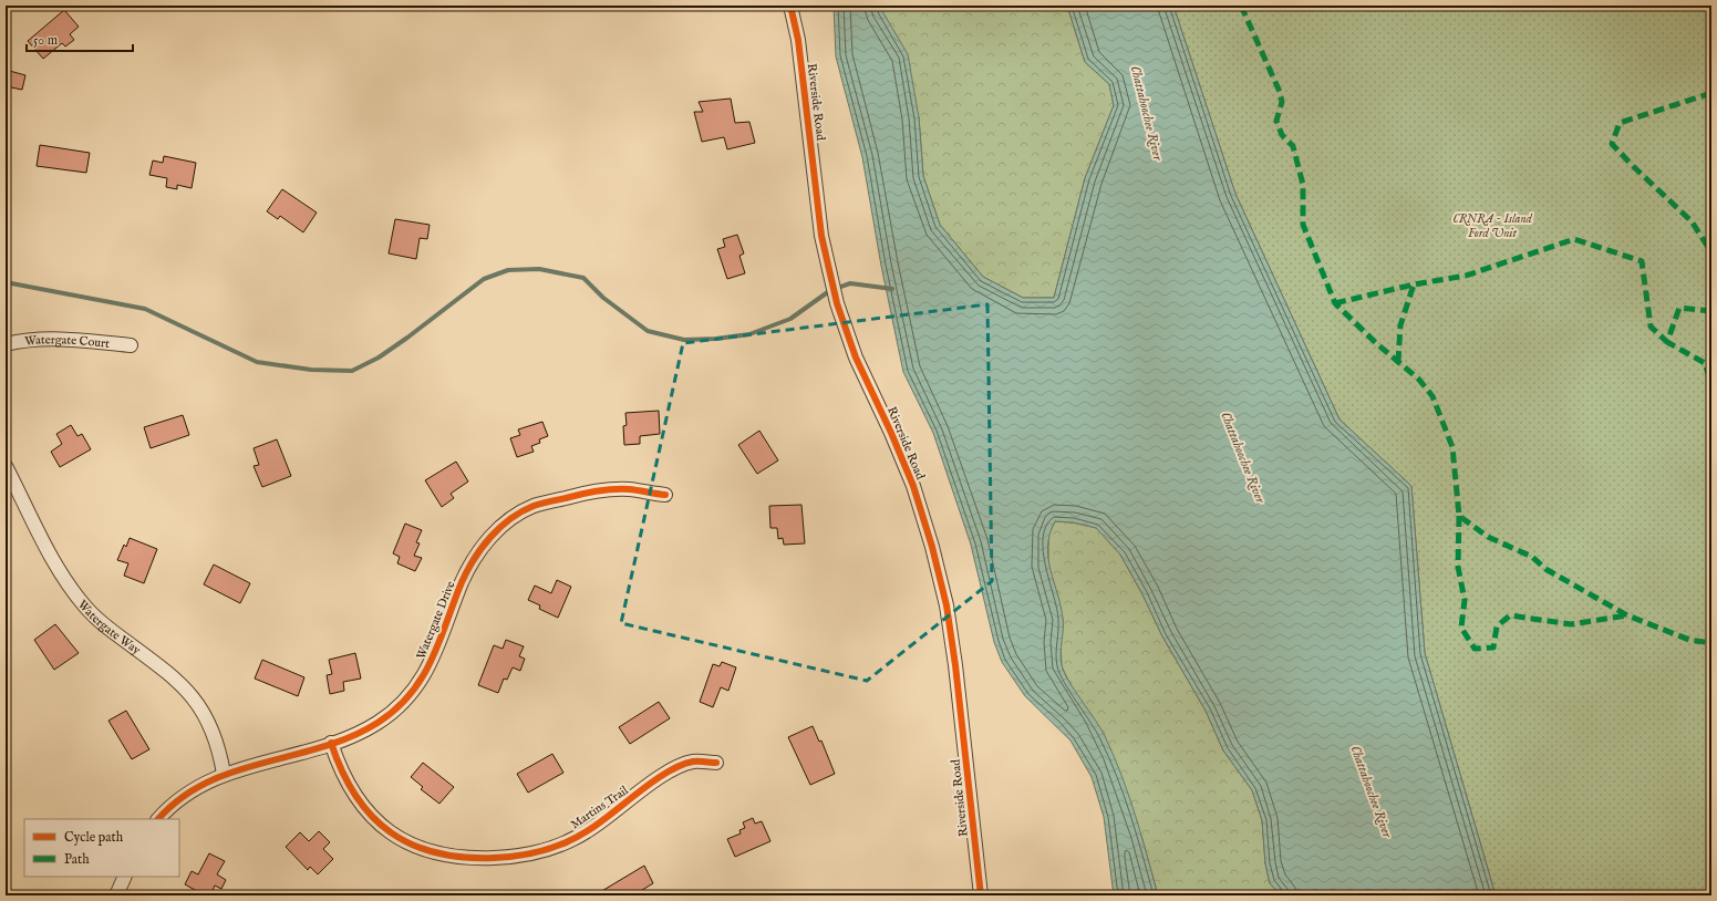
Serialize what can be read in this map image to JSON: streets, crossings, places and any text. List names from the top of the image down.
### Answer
{
  "streets": {
    "street": [
      "Riverside Road",
      "Watergate Court",
      "Watergate Drive",
      "Watergate Way",
      "Martins Trail"
    ]
  },
  "crossings": [
    ["Watergate Drive", "Watergate Way"],
    ["Watergate Drive", "Martins Trail"]
  ],
  "water": ["Chattahoochee River"],
  "parks": ["CRNRA - Island Ford Unit"],
  "legend": ["Cycle path", "Path"],
  "scale_bar": "50 m"
}
